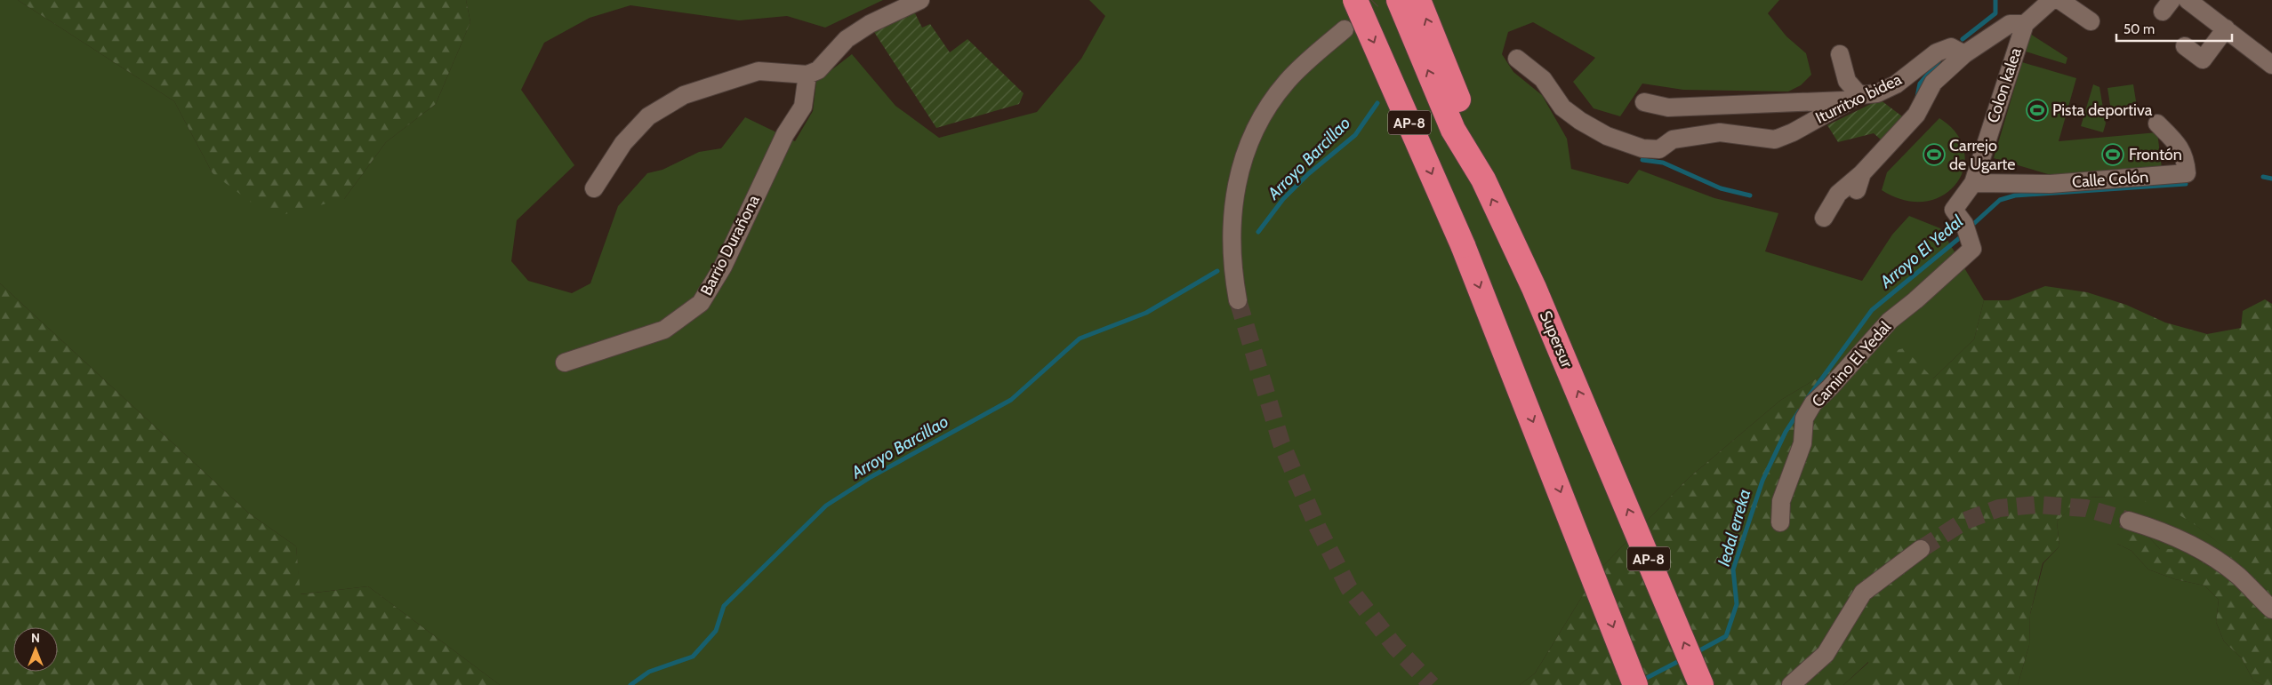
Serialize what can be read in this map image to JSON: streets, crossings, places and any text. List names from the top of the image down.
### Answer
{
  "streets": {
    "highway": ["AP-8", "Supersur"],
    "street": [
      "Colon kalea",
      "Iturritxo bidea",
      "Calle Colón",
      "Barrio Durañona",
      "Camino El Yedal"
    ]
  },
  "crossings": [
    ["Colon kalea", "Calle Colón"],
    ["Colon kalea", "Camino El Yedal"],
    ["AP-8", "Supersur"]
  ],
  "water": ["Arroyo Barcillao", "Arroyo El Yedal", "Iedal erreka"],
  "places": {
    "sports": ["Pista deportiva", "Carrejo de Ugarte", "Frontón"]
  },
  "scale_bar": "50 m",
  "north": "top"
}
